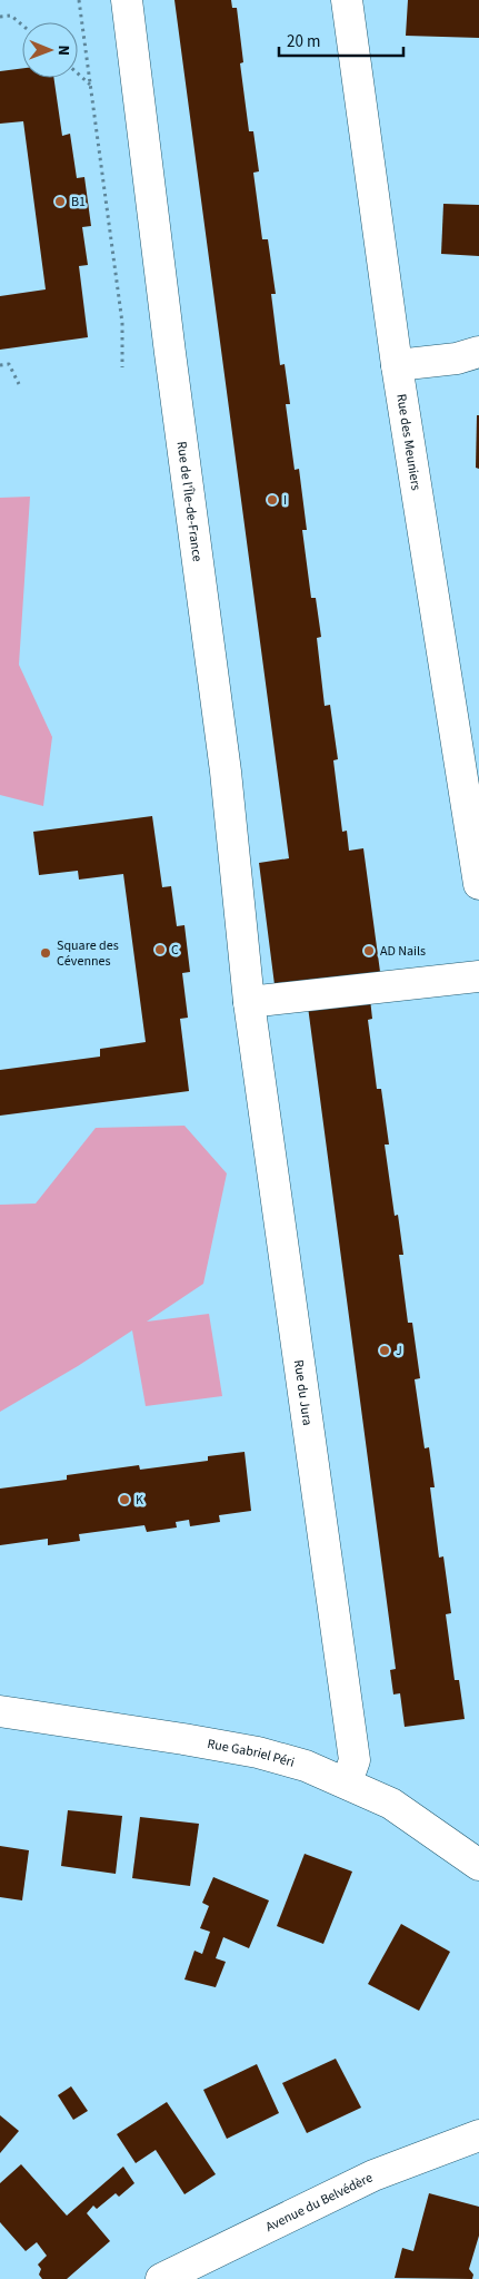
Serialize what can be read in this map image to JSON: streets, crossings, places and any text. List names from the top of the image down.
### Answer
{
  "streets": {
    "street": [
      "Rue des Meuniers",
      "Rue de l'Île-de-France",
      "Rue du Jura",
      "Rue Gabriel Péri",
      "Avenue du Belvédère"
    ]
  },
  "crossings": [
    ["Rue de l'Île-de-France", "Rue du Jura"],
    ["Rue du Jura", "Rue Gabriel Péri"]
  ],
  "places": [
    "B1",
    "I",
    "C",
    "AD Nails",
    "Square des Cévennes",
    "J",
    "K"
  ],
  "scale_bar": "20 m",
  "north": "right"
}
